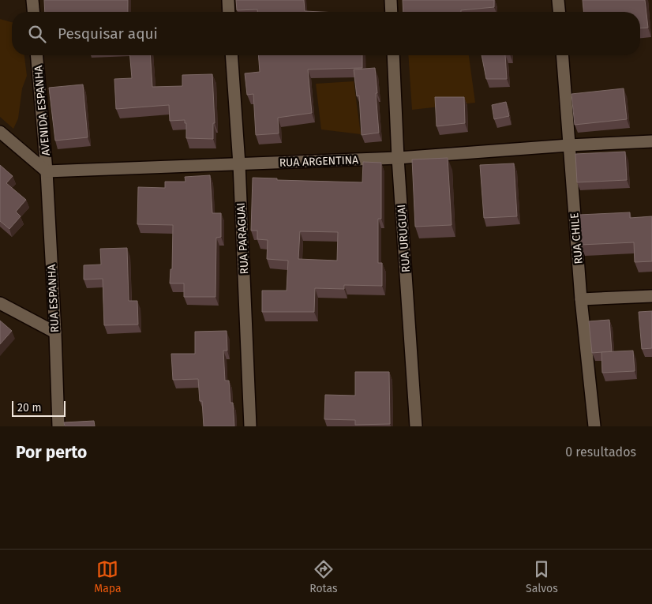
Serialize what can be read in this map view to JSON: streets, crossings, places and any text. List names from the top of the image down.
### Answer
{
  "streets": {
    "street": [
      "AVENIDA ESPANHA",
      "RUA ARGENTINA",
      "RUA PARAGUAI",
      "RUA URUGUAI",
      "RUA CHILE",
      "RUA ESPANHA"
    ]
  },
  "crossings": [
    ["AVENIDA ESPANHA", "RUA ARGENTINA"],
    ["AVENIDA ESPANHA", "RUA ESPANHA"],
    ["RUA ARGENTINA", "RUA PARAGUAI"],
    ["RUA ARGENTINA", "RUA URUGUAI"],
    ["RUA ARGENTINA", "RUA CHILE"],
    ["RUA ARGENTINA", "RUA ESPANHA"]
  ],
  "scale_bar": "20 m",
  "page": {
    "search": "Pesquisar aqui",
    "scale": "20 m",
    "heading": ["Por perto", "0 resultados"],
    "nav": ["Mapa", "Rotas", "Salvos"]
  }
}
